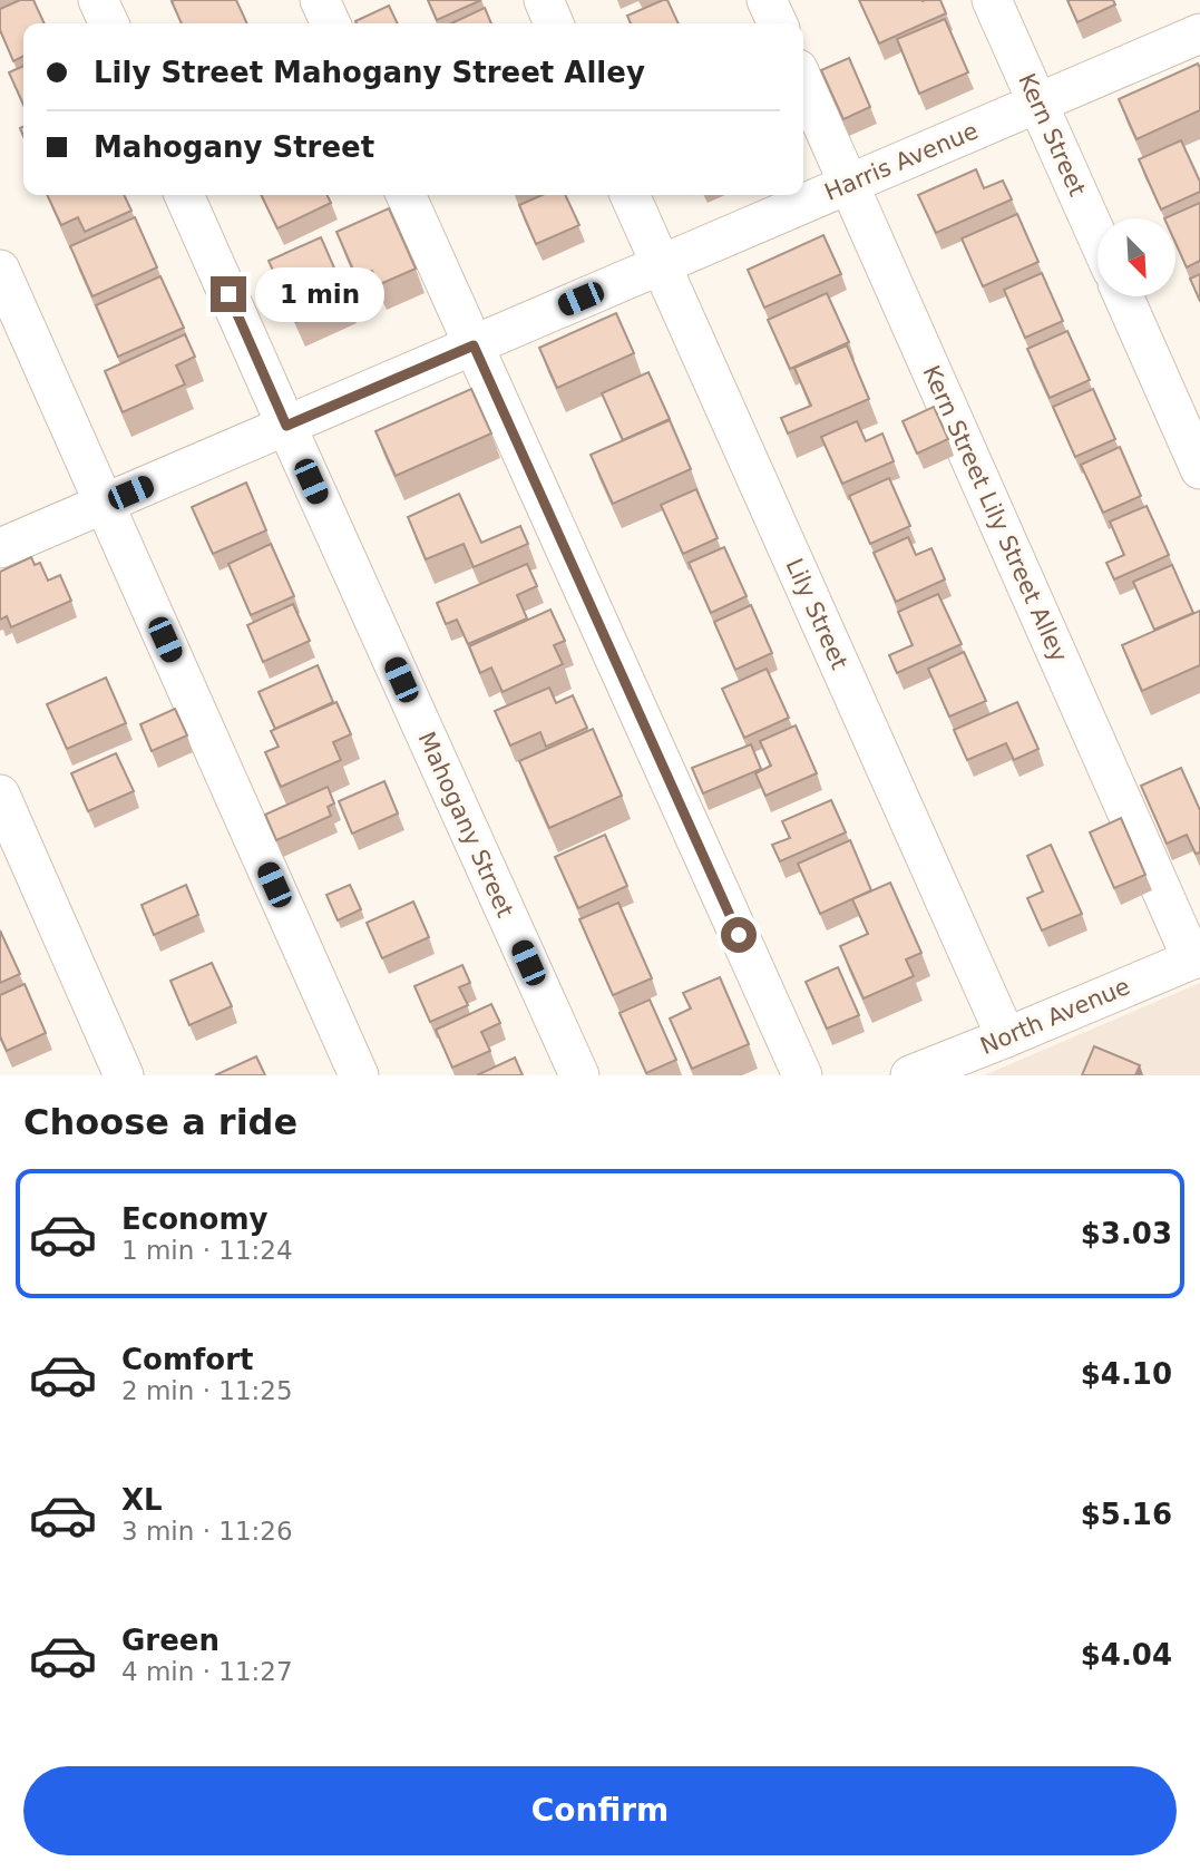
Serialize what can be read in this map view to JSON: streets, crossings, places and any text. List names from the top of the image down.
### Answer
{
  "streets": {
    "street": [
      "Kern Street",
      "Harris Avenue",
      "Kern Street Lily Street Alley",
      "Lily Street",
      "Mahogany Street",
      "North Avenue"
    ]
  },
  "crossings": [
    ["Kern Street", "Harris Avenue"],
    ["Harris Avenue", "Kern Street Lily Street Alley"],
    ["Harris Avenue", "Lily Street"],
    ["Harris Avenue", "Mahogany Street"],
    ["Kern Street Lily Street Alley", "North Avenue"],
    ["Lily Street", "North Avenue"]
  ],
  "north": "bottom right",
  "page": {
    "banner": ["Lily Street Mahogany Street Alley", "Mahogany Street"],
    "bubble": "1 min",
    "heading": "Choose a ride",
    "list": [
      {
        "name": "Economy",
        "note": "1 min · 11:24",
        "value": "$3.03"
      },
      {
        "name": "Comfort",
        "note": "2 min · 11:25",
        "value": "$4.10"
      },
      {
        "name": "XL",
        "note": "3 min · 11:26",
        "value": "$5.16"
      },
      {
        "name": "Green",
        "note": "4 min · 11:27",
        "value": "$4.04"
      }
    ],
    "buttons": "Confirm"
  }
}
